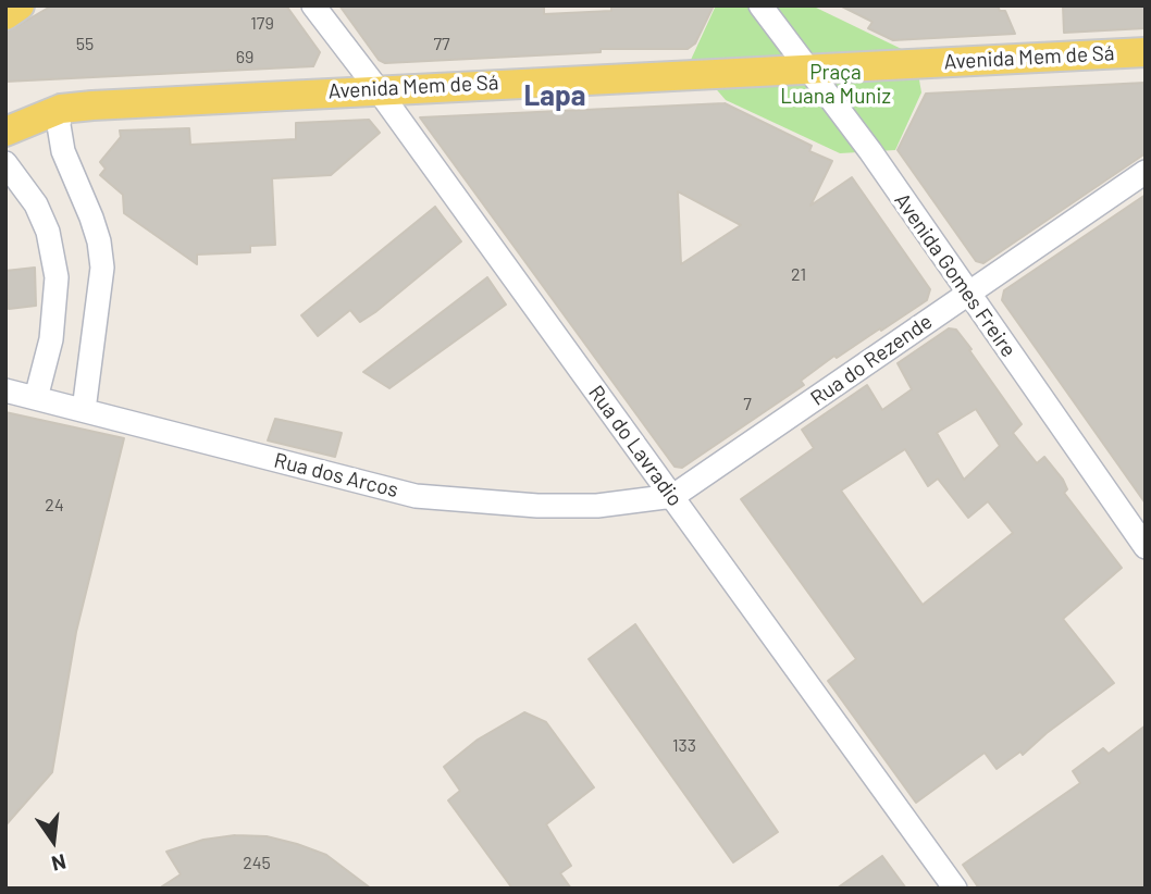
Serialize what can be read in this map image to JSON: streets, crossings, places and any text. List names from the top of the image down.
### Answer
{
  "streets": {
    "main road": ["Avenida Mem de Sá"],
    "street": [
      "Avenida Gomes Freire",
      "Rua do Rezende",
      "Rua do Lavradio",
      "Rua dos Arcos"
    ]
  },
  "crossings": [
    ["Avenida Mem de Sá", "Avenida Gomes Freire"],
    ["Avenida Mem de Sá", "Rua do Lavradio"],
    ["Avenida Gomes Freire", "Rua do Rezende"],
    ["Rua do Rezende", "Rua do Lavradio"],
    ["Rua do Rezende", "Rua dos Arcos"],
    ["Rua do Lavradio", "Rua dos Arcos"]
  ],
  "districts": ["Lapa"],
  "parks": ["Praça Luana Muniz"],
  "house_numbers": [
    "179",
    "55",
    "77",
    "69",
    "21",
    "7",
    "24",
    "133",
    "245"
  ],
  "north": "bottom"
}
